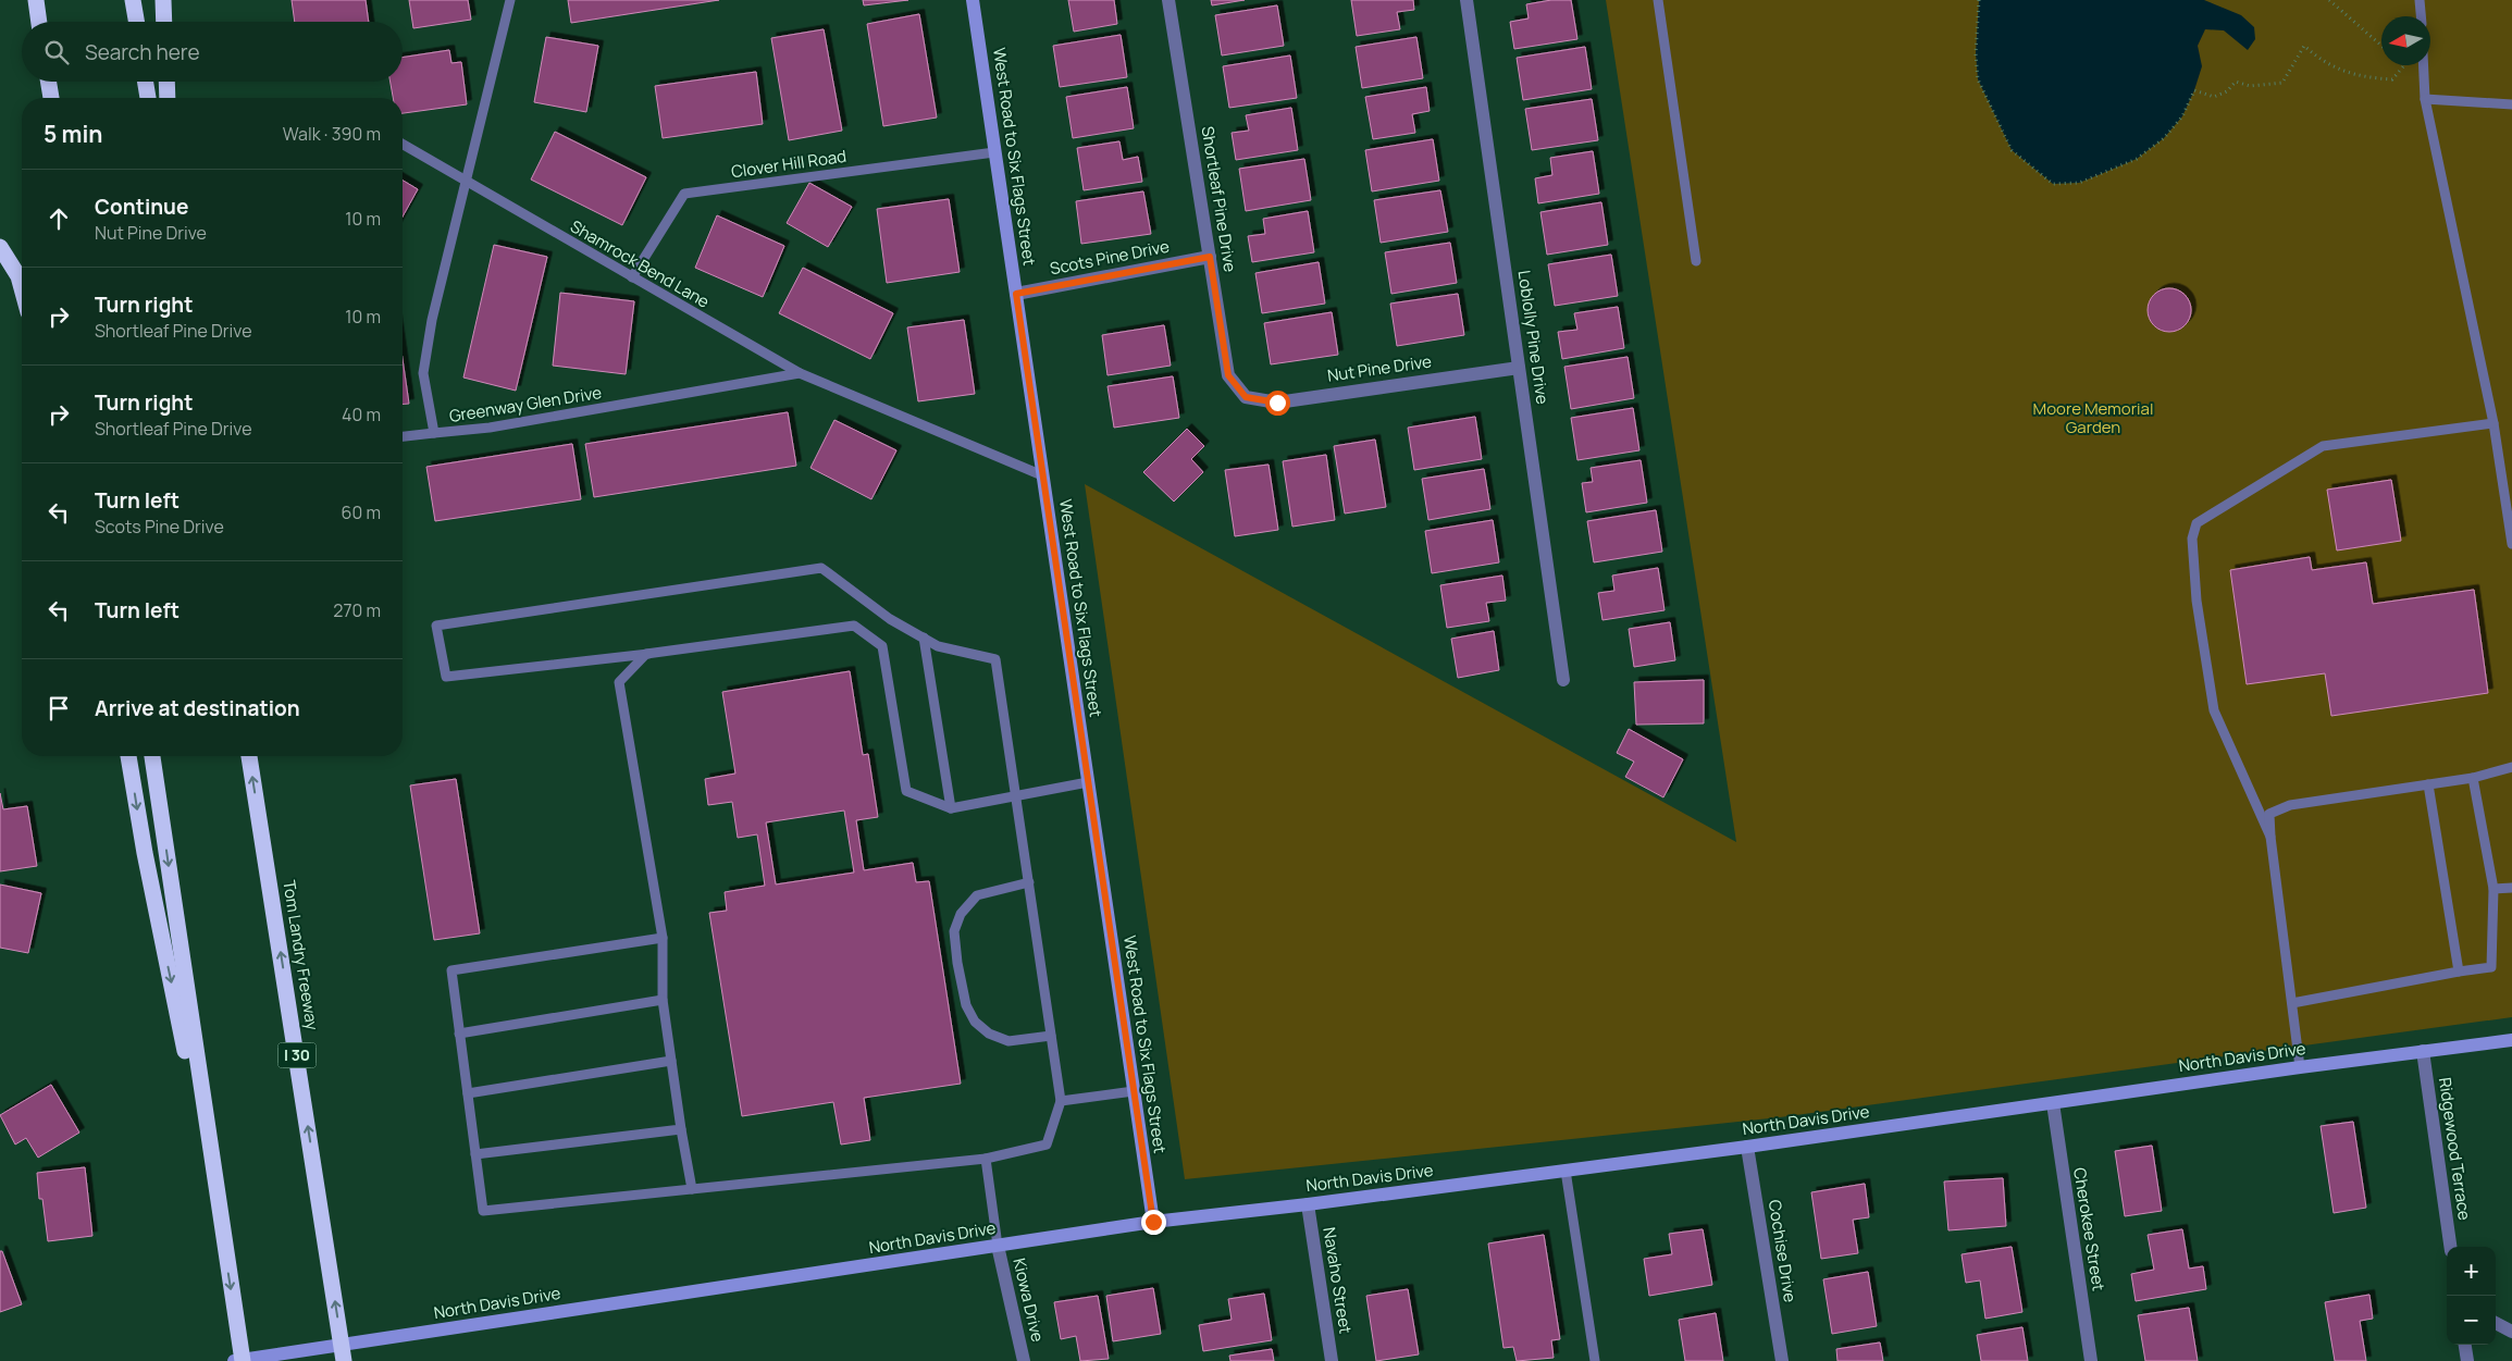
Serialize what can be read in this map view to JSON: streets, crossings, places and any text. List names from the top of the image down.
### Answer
{
  "streets": {
    "highway": ["Tom Landry Freeway", "I 30"],
    "street": [
      "West Road to Six Flags Street",
      "Shortleaf Pine Drive",
      "Scots Pine Drive",
      "Loblolly Pine Drive",
      "Nut Pine Drive",
      "North Davis Drive",
      "Ridgewood Terrace",
      "Cherokee Street",
      "Cochise Drive",
      "Navaho Street",
      "Kiowa Drive"
    ],
    "lane": ["Clover Hill Road", "Shamrock Bend Lane", "Greenway Glen Drive"]
  },
  "crossings": [
    ["West Road to Six Flags Street", "Clover Hill Road"],
    ["West Road to Six Flags Street", "Scots Pine Drive"],
    ["West Road to Six Flags Street", "North Davis Drive"],
    ["Clover Hill Road", "Shamrock Bend Lane"],
    ["Shortleaf Pine Drive", "Scots Pine Drive"],
    ["Shortleaf Pine Drive", "Nut Pine Drive"],
    ["Shamrock Bend Lane", "Greenway Glen Drive"],
    ["Loblolly Pine Drive", "Nut Pine Drive"],
    ["North Davis Drive", "Ridgewood Terrace"],
    ["North Davis Drive", "Cherokee Street"],
    ["North Davis Drive", "Cochise Drive"],
    ["North Davis Drive", "Navaho Street"],
    ["North Davis Drive", "Kiowa Drive"]
  ],
  "parks": ["Moore Memorial Garden"],
  "north": "left",
  "page": {
    "search": "Search here",
    "heading": ["5 min", "Walk · 390 m"],
    "list": [
      ["Continue", "Nut Pine Drive", "10 m"],
      ["Turn right", "Shortleaf Pine Drive", "10 m"],
      ["Turn right", "Shortleaf Pine Drive", "40 m"],
      ["Turn left", "Scots Pine Drive", "60 m"],
      ["Turn left", "270 m"],
      "Arrive at destination"
    ],
    "map_buttons": ["+", "−"]
  }
}
